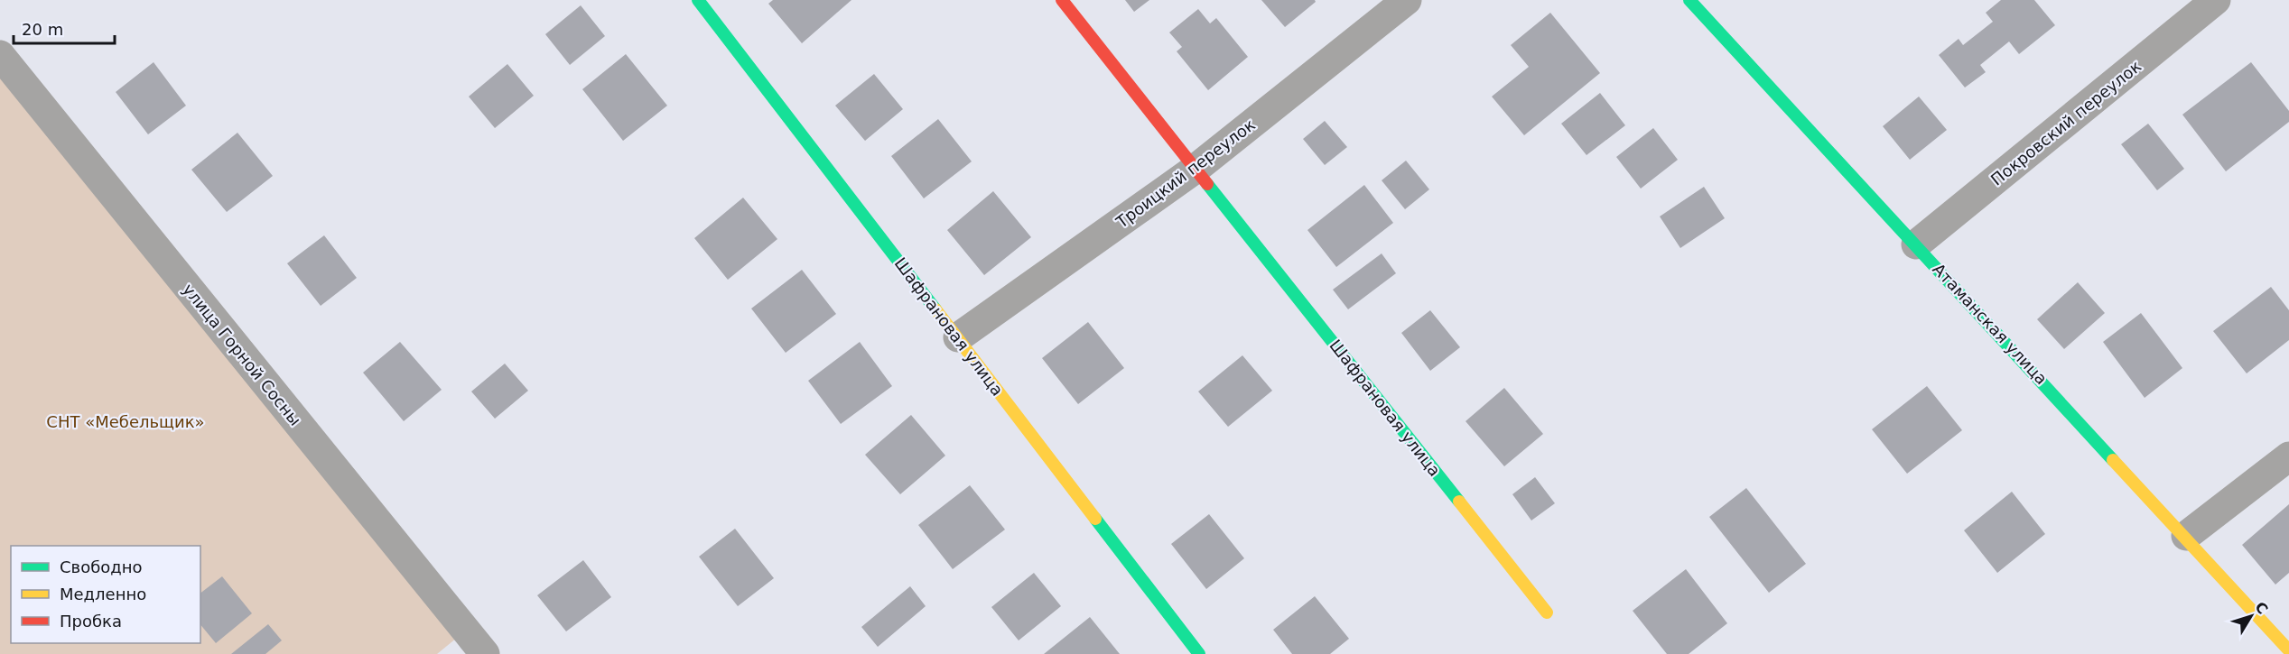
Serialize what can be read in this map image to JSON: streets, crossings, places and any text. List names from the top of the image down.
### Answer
{
  "streets": {
    "street": [
      "Покровский переулок",
      "Троицкий переулок",
      "Атаманская улица",
      "Шафрановая улица",
      "улица Горной Сосны"
    ]
  },
  "crossings": [
    ["Покровский переулок", "Атаманская улица"],
    ["Троицкий переулок", "Шафрановая улица"]
  ],
  "parks": ["СНТ «Мебельщик»"],
  "legend": ["Свободно", "Медленно", "Пробка"],
  "scale_bar": "20 m",
  "north": "top right"
}
